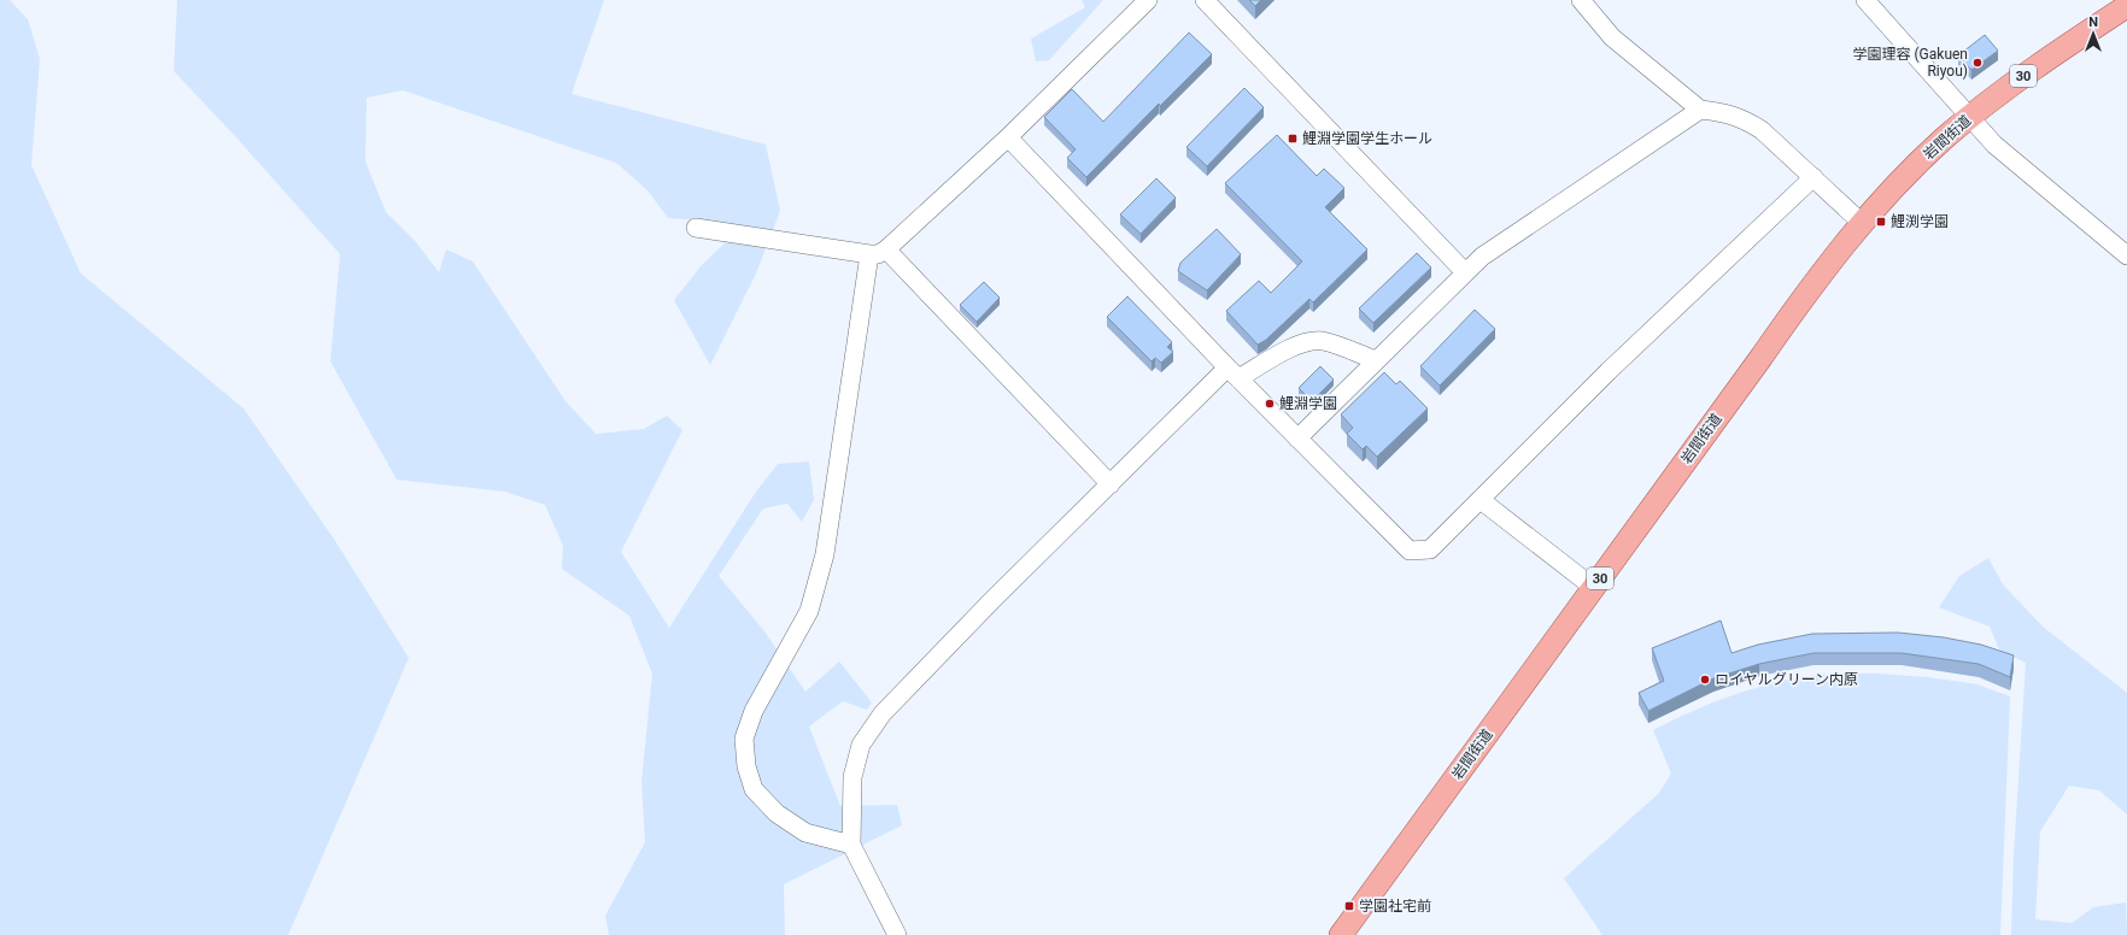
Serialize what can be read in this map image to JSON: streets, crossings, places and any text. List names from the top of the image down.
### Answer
{
  "streets": {
    "main road": ["30", "岩間街道"]
  },
  "places": {
    "other": ["学園理容 (Gakuen Riyou)", "鯉淵学園", "ロイヤルグリーン内原"],
    "transit": ["鯉淵学園学生ホール", "鯉渕学園", "学園社宅前"]
  },
  "north": "top"
}
